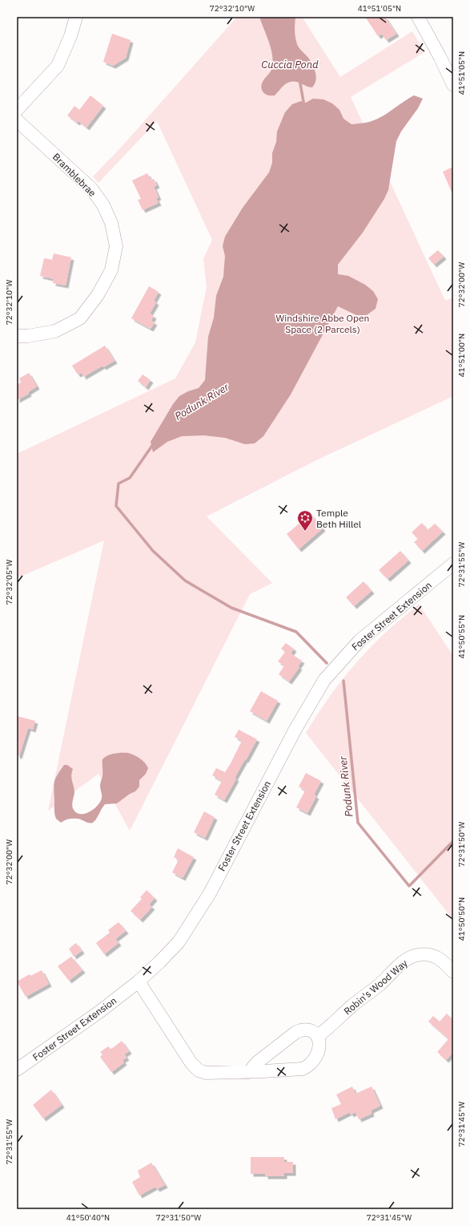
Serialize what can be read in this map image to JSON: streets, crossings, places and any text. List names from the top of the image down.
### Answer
{
  "streets": {
    "street": ["Bramblebrae", "Foster Street Extension", "Robin's Wood Way"]
  },
  "water": ["Cuccia Pond", "Podunk River"],
  "parks": ["Windshire Abbe Open Space (2 Parcels)"],
  "places": {
    "synagogue": ["Temple Beth Hillel"]
  },
  "coordinates": [
    "72°32'10\"W",
    "41°51'05\"N",
    "72°32'00\"W",
    "41°51'00\"N",
    "72°31'55\"W",
    "72°32'05\"W",
    "41°50'55\"N",
    "72°31'50\"W",
    "41°50'50\"N",
    "72°31'45\"W",
    "41°50'40\"N"
  ]
}
